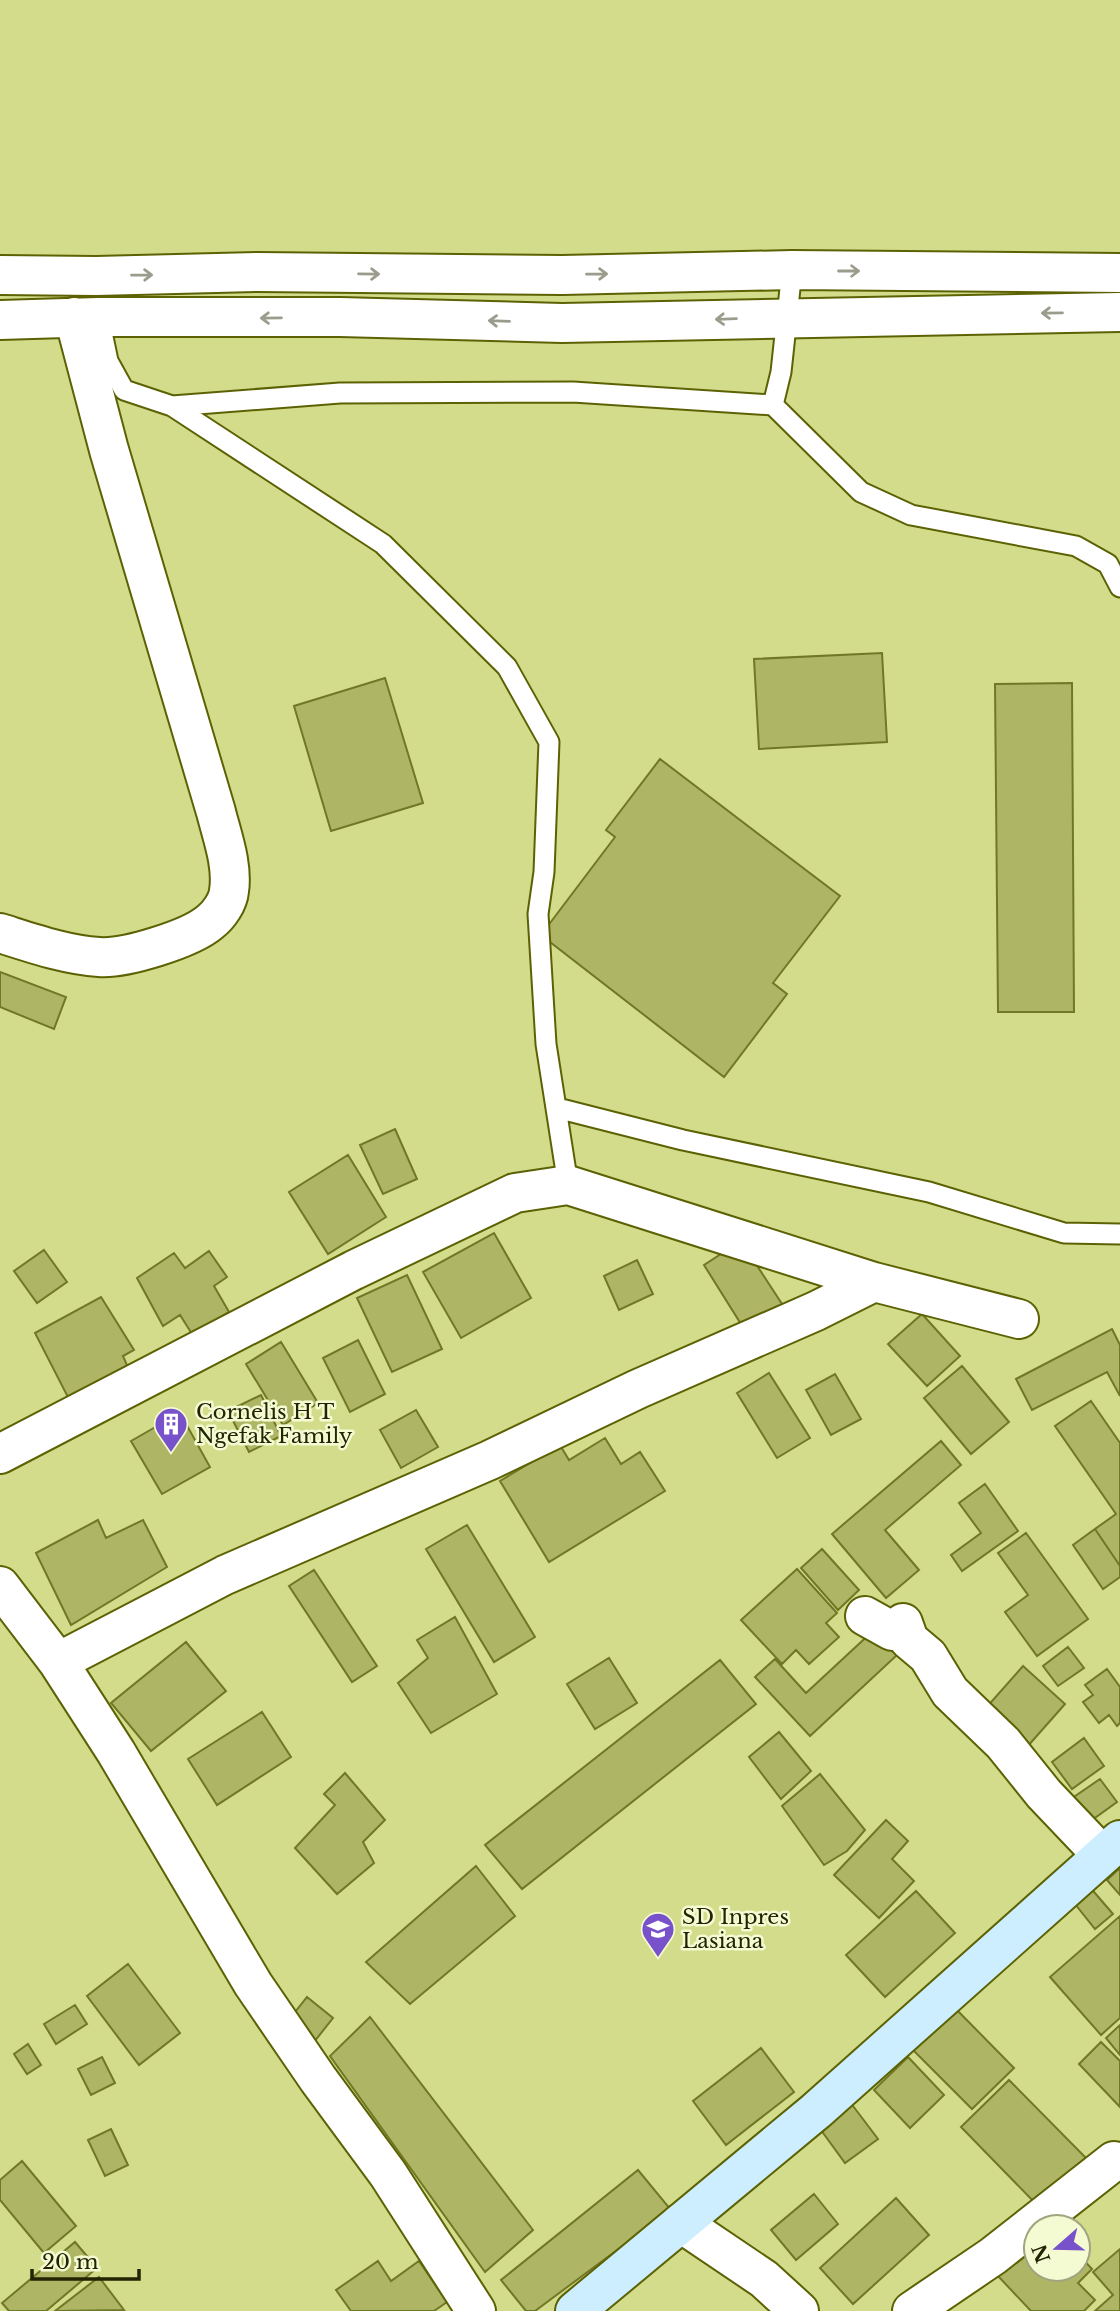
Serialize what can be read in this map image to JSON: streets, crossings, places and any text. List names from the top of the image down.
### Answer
{
  "places": {
    "building": ["Cornelis H T Ngefak Family"],
    "school or university": ["SD Inpres Lasiana"]
  },
  "scale_bar": "20 m",
  "north": "left"
}
